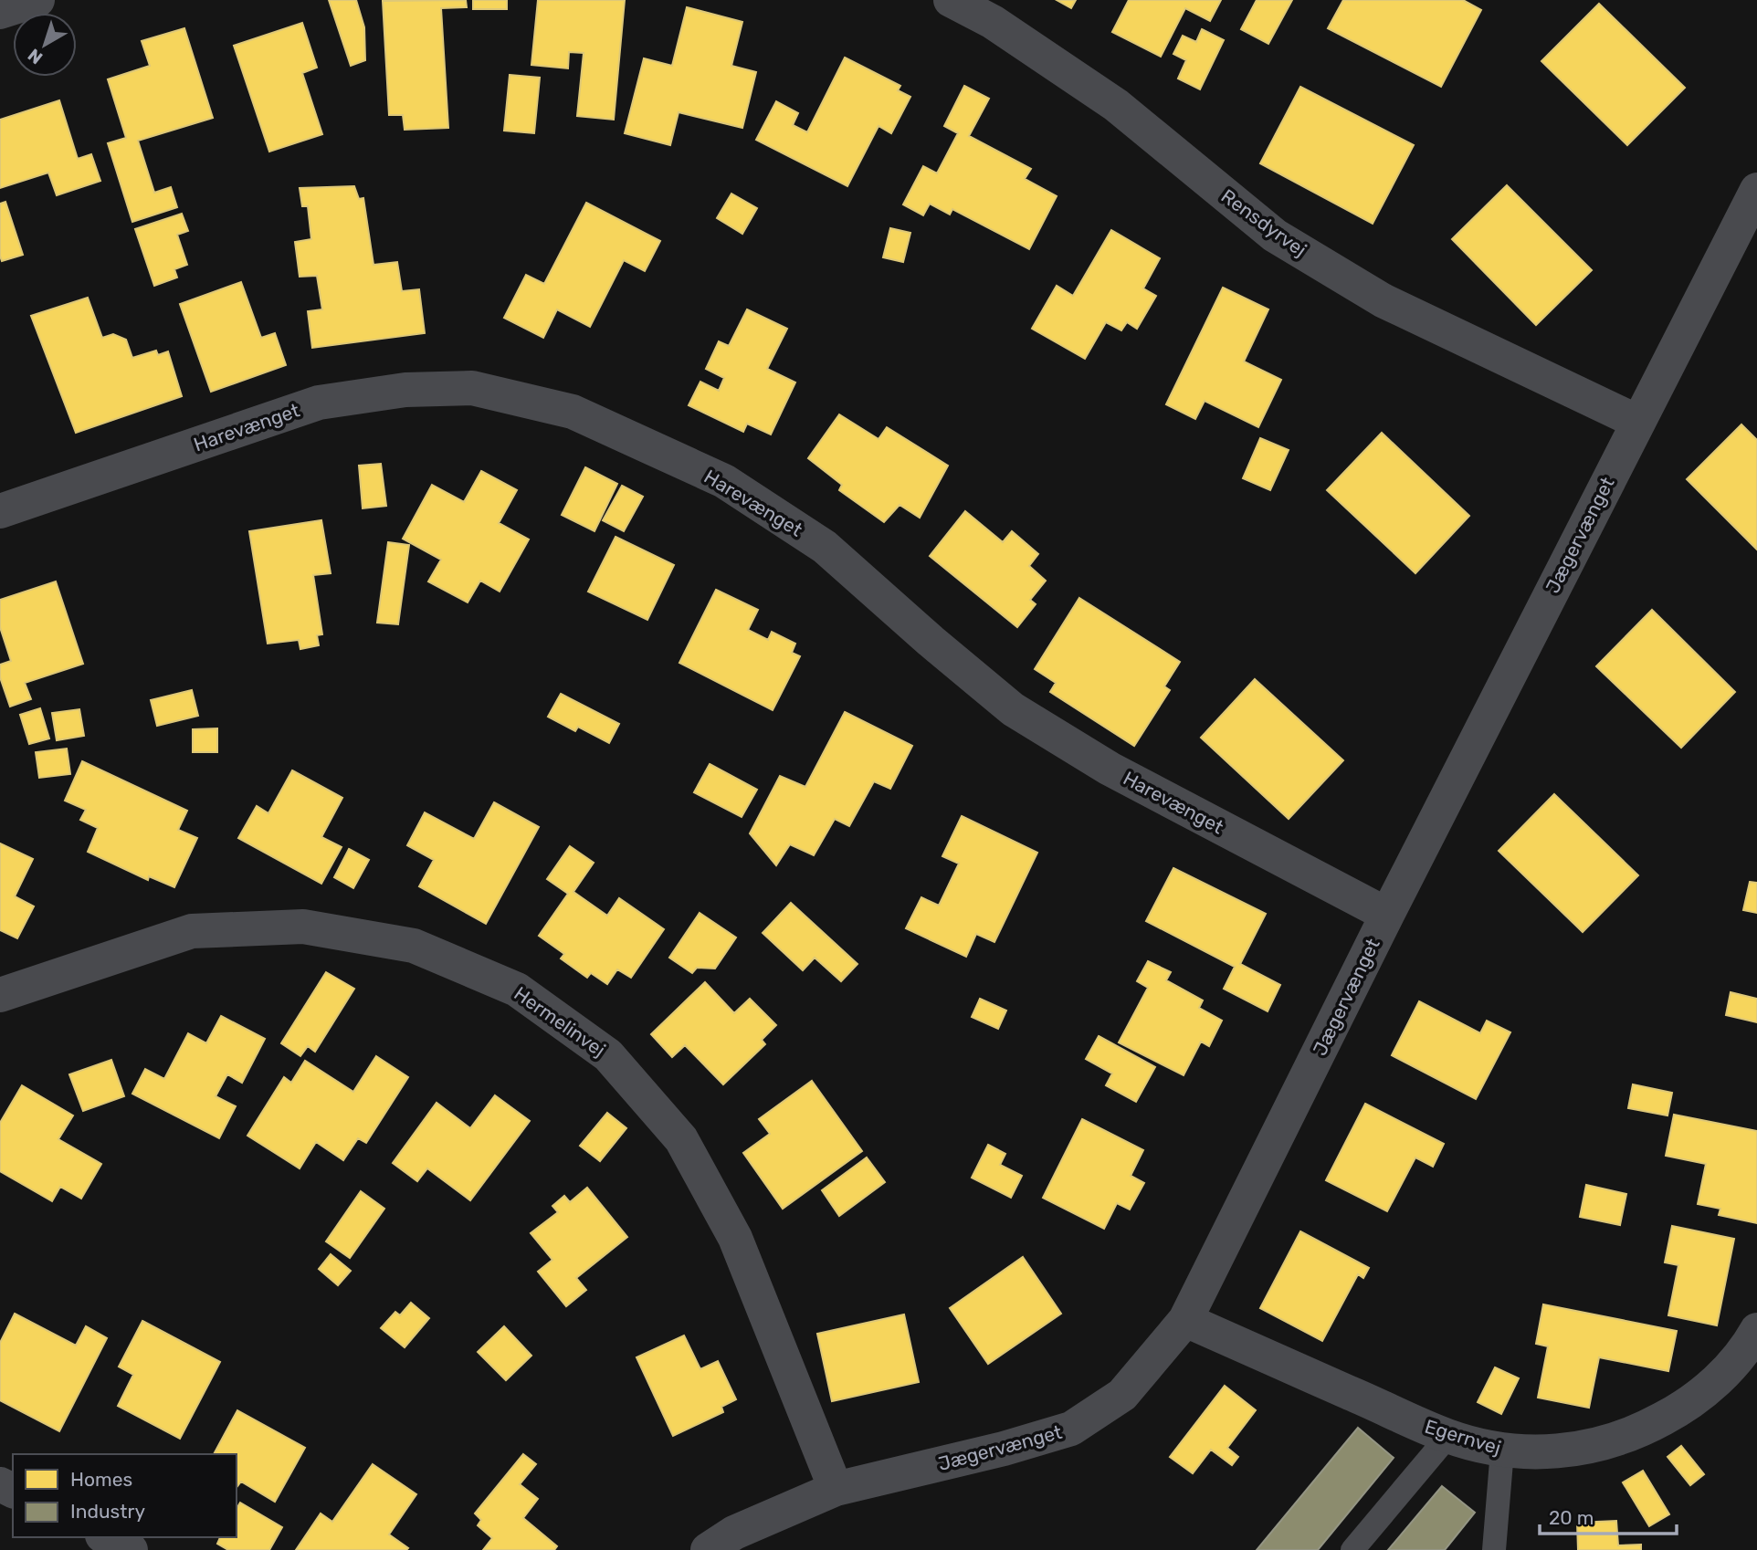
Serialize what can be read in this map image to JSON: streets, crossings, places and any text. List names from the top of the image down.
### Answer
{
  "streets": {
    "street": [
      "Rensdyrvej",
      "Harevænget",
      "Jægervænget",
      "Hermelinvej",
      "Egernvej"
    ]
  },
  "crossings": [
    ["Rensdyrvej", "Jægervænget"],
    ["Harevænget", "Jægervænget"],
    ["Jægervænget", "Hermelinvej"],
    ["Jægervænget", "Egernvej"]
  ],
  "legend": ["Homes", "Industry"],
  "scale_bar": "20 m",
  "north": "bottom left"
}
